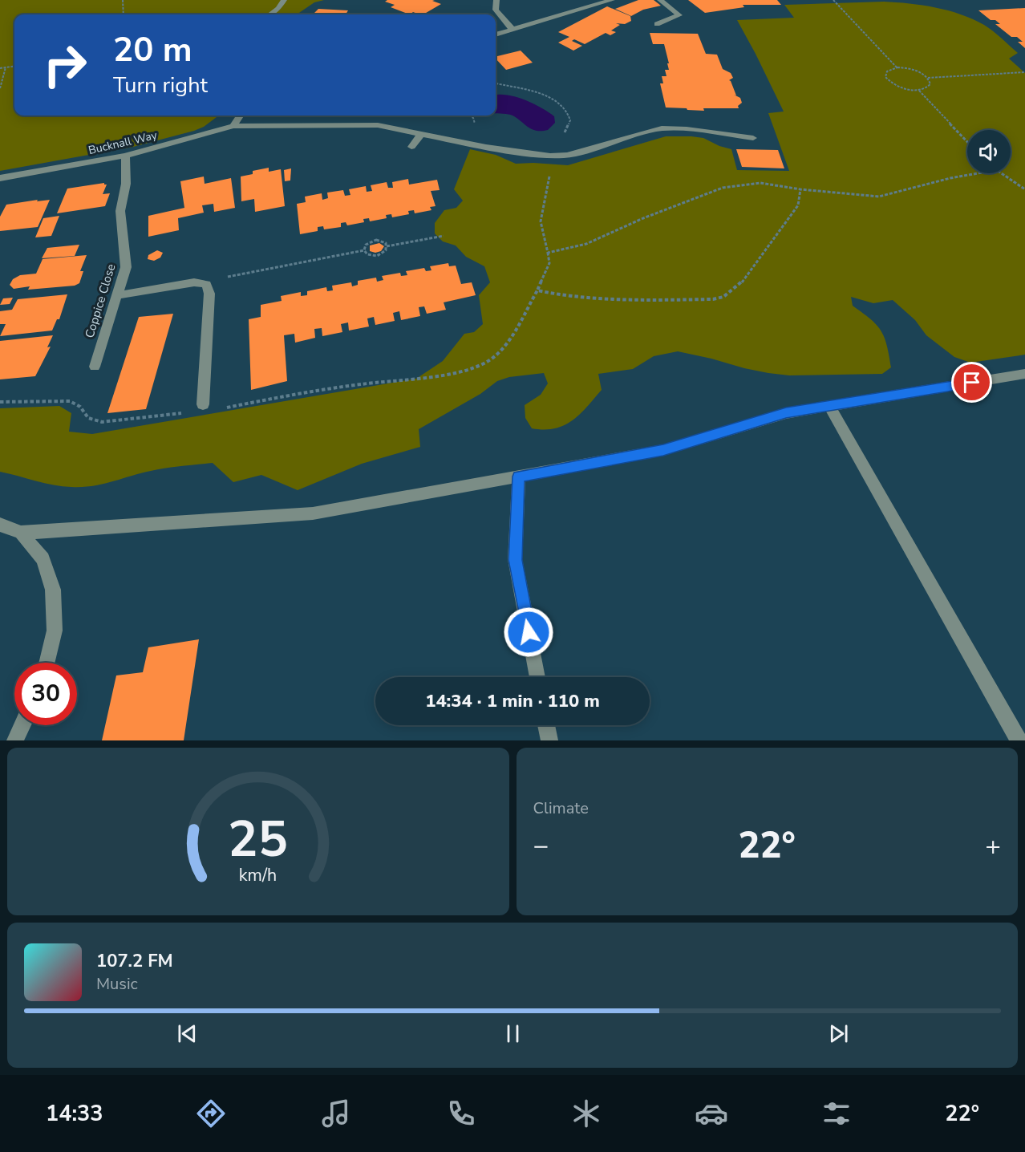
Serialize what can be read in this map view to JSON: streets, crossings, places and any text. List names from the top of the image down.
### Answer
{
  "streets": {
    "street": ["Bucknall Way", "Coppice Close"]
  },
  "crossings": [
    ["Bucknall Way", "Coppice Close"]
  ],
  "page": {
    "turn": ["20 m", "Turn right"],
    "limit": "30",
    "trip": "14:34 · 1 min · 110 m",
    "tile": "Climate",
    "heat": ["−", "22°", "+"],
    "song": ["107.2 FM", "Music"],
    "tabs": ["14:33", "22°"],
    "gauge": ["25", "km/h"]
  }
}
